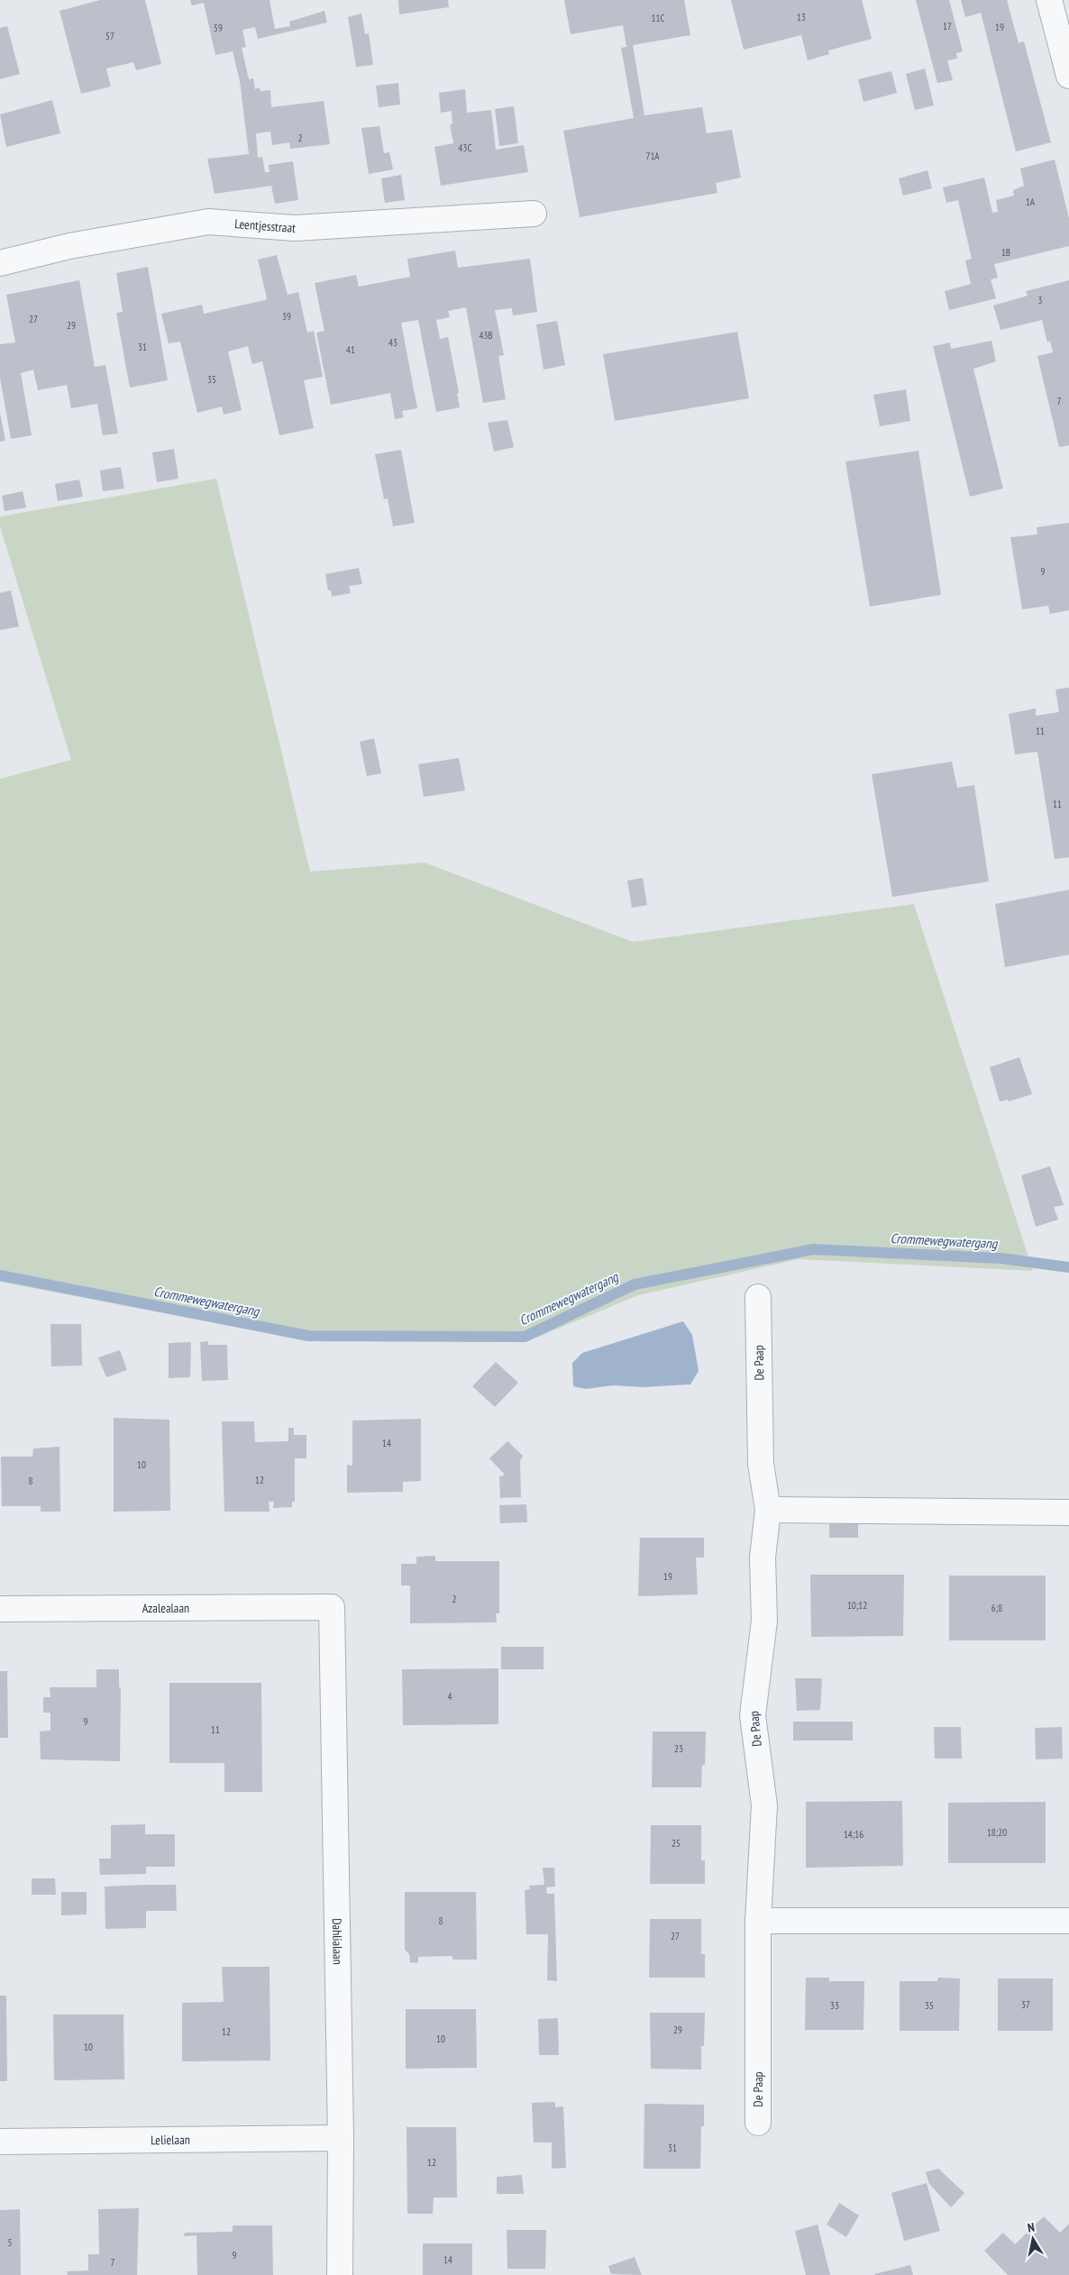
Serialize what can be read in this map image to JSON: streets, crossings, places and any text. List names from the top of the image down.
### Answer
{
  "streets": {
    "street": [
      "Leentjesstraat",
      "De Paap",
      "Azalealaan",
      "Dahlialaan",
      "Lelielaan"
    ]
  },
  "crossings": [
    ["Azalealaan", "Dahlialaan"],
    ["Dahlialaan", "Lelielaan"]
  ],
  "water": ["Crommewegwatergang"],
  "house_numbers": [
    "13",
    "11C",
    "17",
    "19",
    "59",
    "57",
    "2",
    "43C",
    "71A",
    "1A",
    "1B",
    "3",
    "39",
    "27",
    "29",
    "43B",
    "43",
    "31",
    "41",
    "35",
    "7",
    "9",
    "11",
    "11",
    "14",
    "10",
    "12",
    "8",
    "19",
    "2",
    "10;12",
    "6;8",
    "4",
    "9",
    "11",
    "23",
    "18;20",
    "14;16",
    "25",
    "8",
    "27",
    "37",
    "33",
    "35",
    "29",
    "12",
    "10",
    "10",
    "31",
    "12",
    "5",
    "9",
    "14",
    "7"
  ],
  "north": "top"
}
